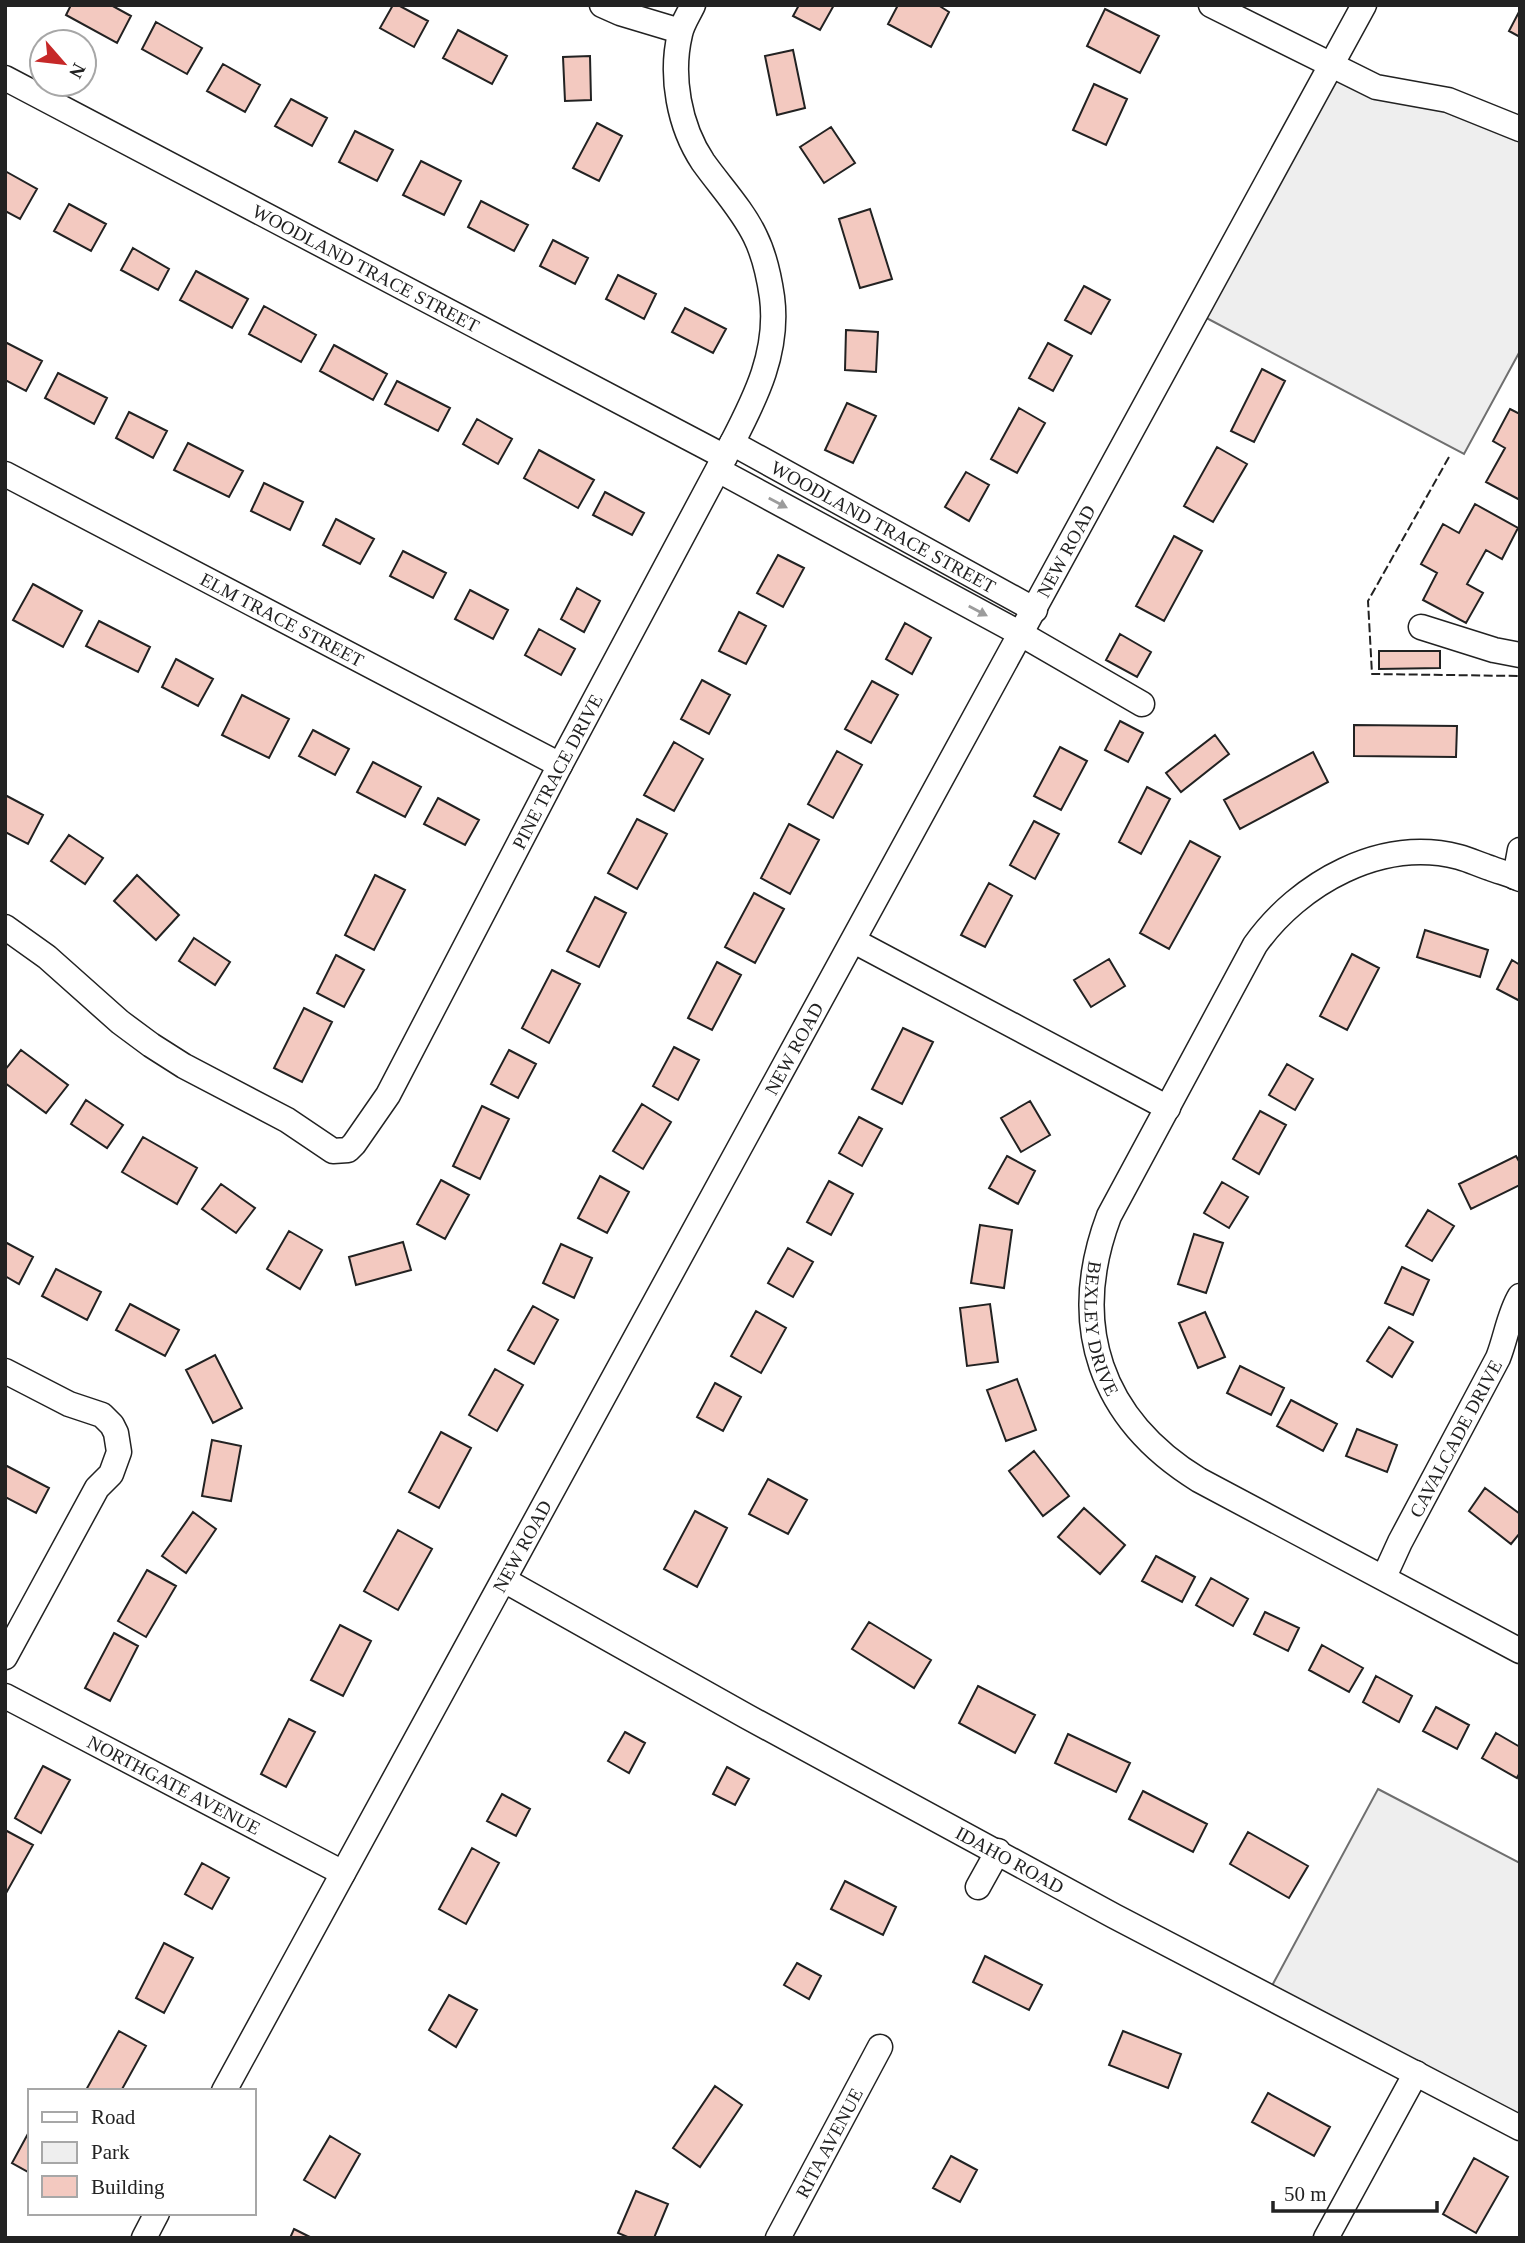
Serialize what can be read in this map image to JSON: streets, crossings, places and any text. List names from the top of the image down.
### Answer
{
  "streets": {
    "street": [
      "WOODLAND TRACE STREET",
      "NEW ROAD",
      "ELM TRACE STREET",
      "PINE TRACE DRIVE",
      "BEXLEY DRIVE",
      "CAVALCADE DRIVE",
      "NORTHGATE AVENUE",
      "IDAHO ROAD",
      "RITA AVENUE"
    ]
  },
  "crossings": [
    ["WOODLAND TRACE STREET", "NEW ROAD"],
    ["WOODLAND TRACE STREET", "PINE TRACE DRIVE"],
    ["NEW ROAD", "NORTHGATE AVENUE"],
    ["NEW ROAD", "IDAHO ROAD"],
    ["ELM TRACE STREET", "PINE TRACE DRIVE"],
    ["BEXLEY DRIVE", "CAVALCADE DRIVE"]
  ],
  "legend": ["Road", "Park", "Building"],
  "scale_bar": "50 m",
  "north": "bottom right"
}
